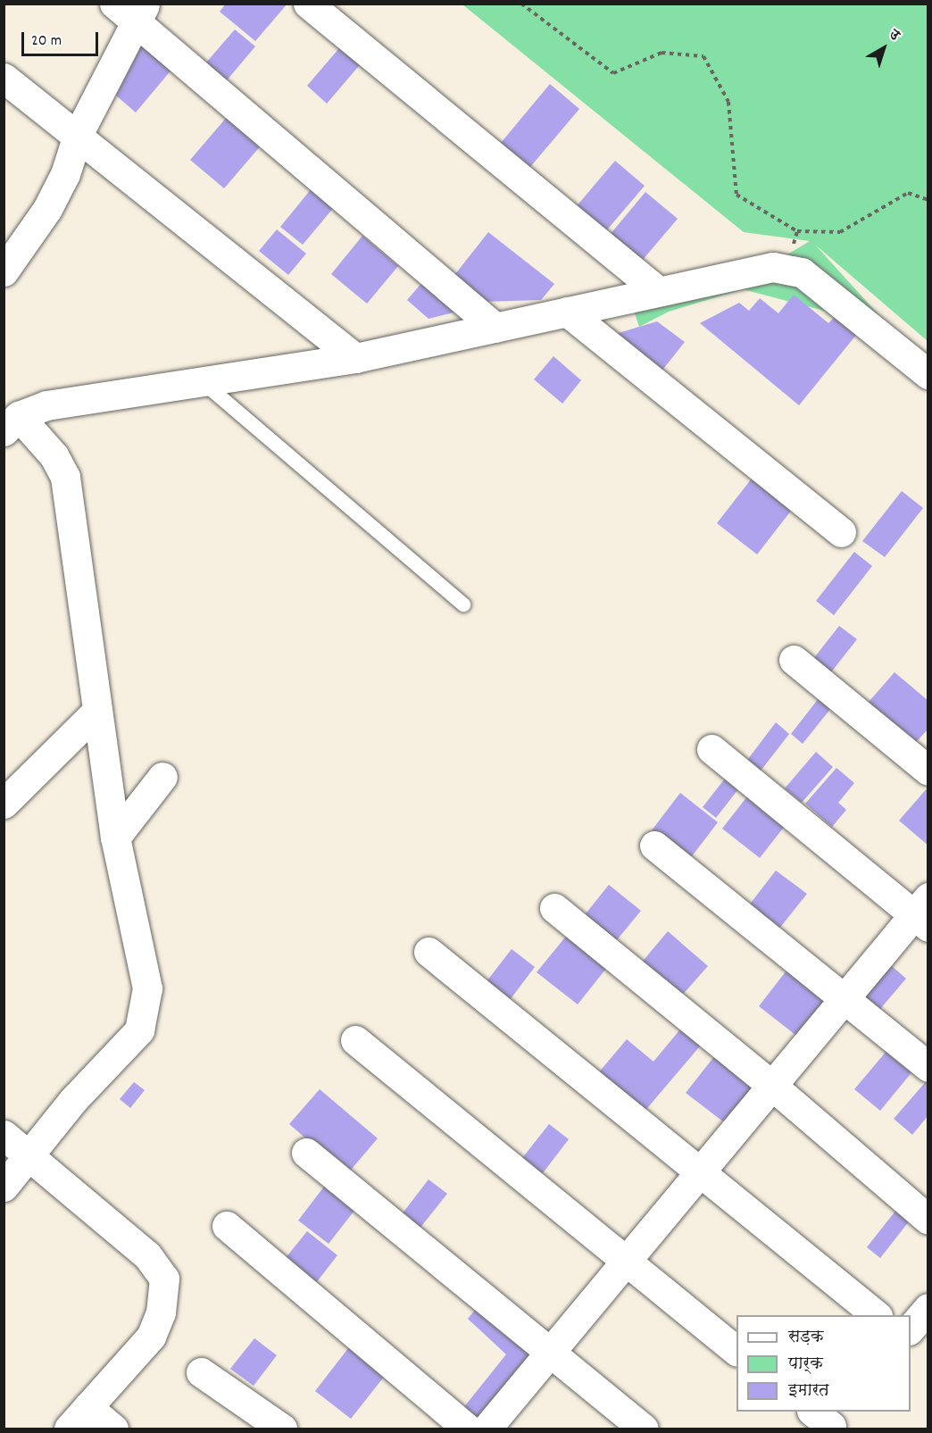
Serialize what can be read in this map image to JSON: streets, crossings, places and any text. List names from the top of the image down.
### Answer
{
  "legend": ["सड़क", "पार्क", "इमारत"],
  "scale_bar": "20 m",
  "north": "top right"
}
